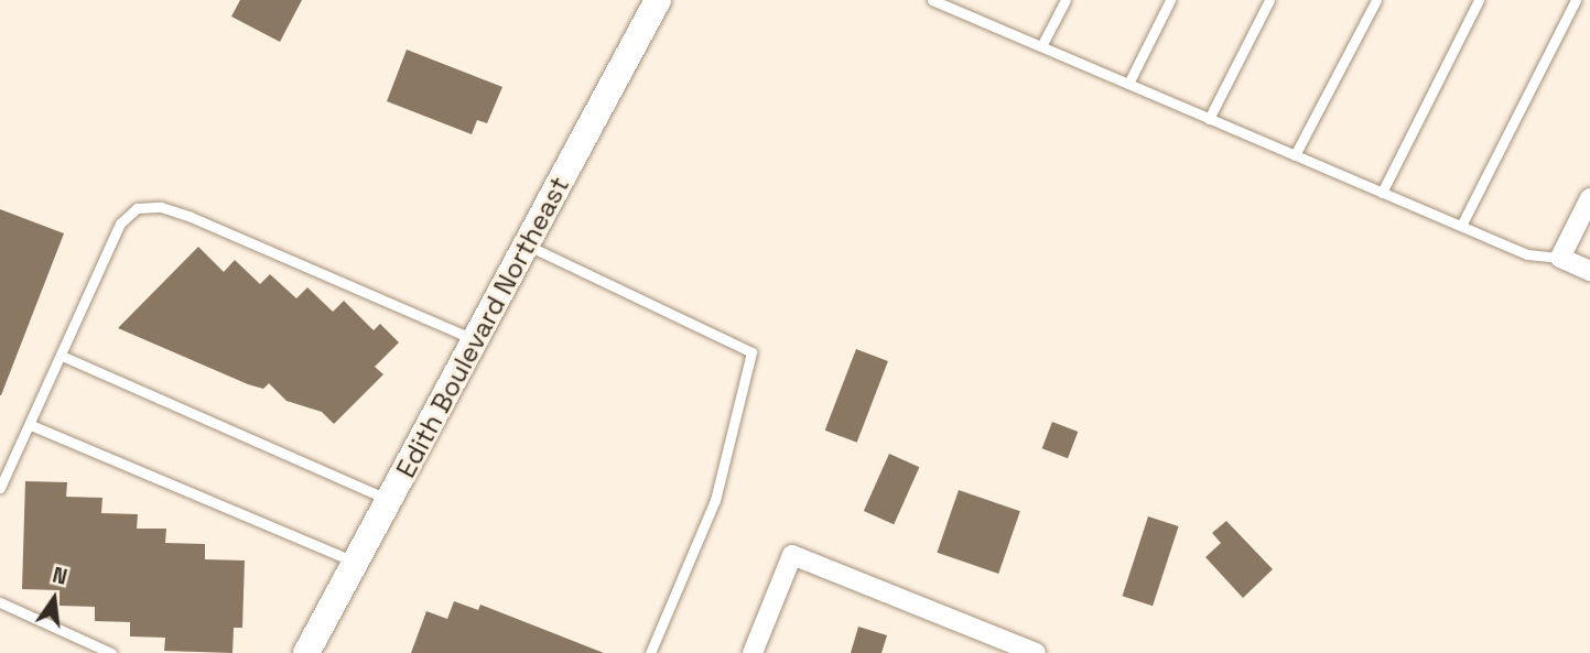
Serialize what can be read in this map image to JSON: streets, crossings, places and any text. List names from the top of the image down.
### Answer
{
  "streets": {
    "street": ["Edith Boulevard Northeast"]
  },
  "north": "top"
}
